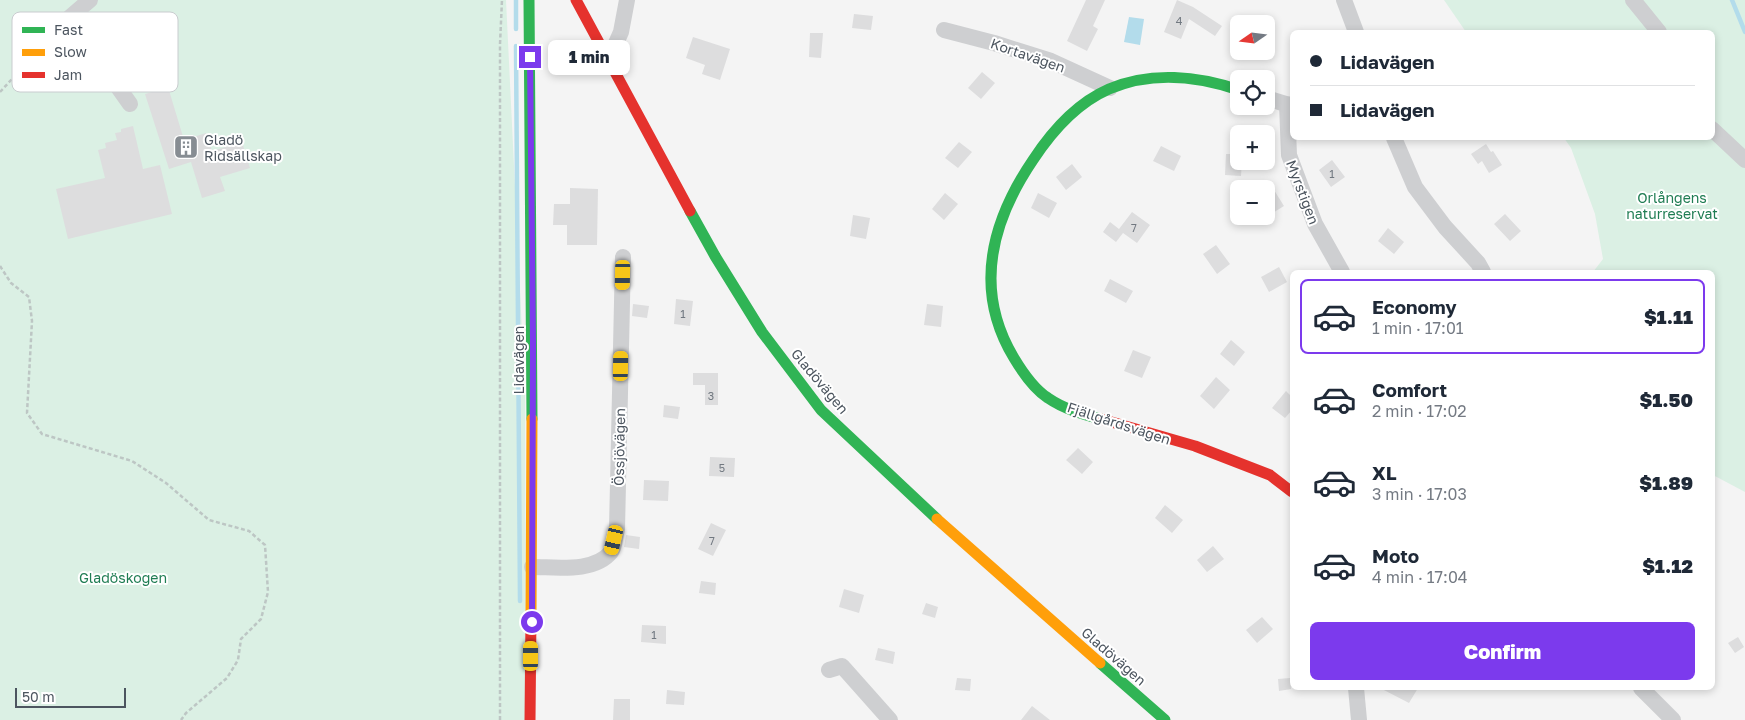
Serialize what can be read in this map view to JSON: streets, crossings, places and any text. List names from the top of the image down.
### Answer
{
  "streets": {
    "street": [
      "Kortavägen",
      "Myrstigen",
      "Lidavägen",
      "Gladövägen",
      "Fjällgårdsvägen",
      "Össjövägen"
    ]
  },
  "crossings": [
    ["Kortavägen", "Fjällgårdsvägen"],
    ["Lidavägen", "Össjövägen"]
  ],
  "parks": ["Orlångens naturreservat", "Gladöskogen"],
  "places": {
    "building": ["Gladö Ridsällskap"]
  },
  "house_numbers": [
    "4",
    "1",
    "7",
    "1",
    "3",
    "5",
    "7",
    "1"
  ],
  "legend": ["Fast", "Slow", "Jam"],
  "scale_bar": "50 m",
  "north": "left",
  "page": {
    "map_buttons": ["+", "−"],
    "banner": ["Lidavägen", "Lidavägen"],
    "bubble": "1 min",
    "list": [
      {
        "name": "Economy",
        "note": "1 min · 17:01",
        "value": "$1.11"
      },
      {
        "name": "Comfort",
        "note": "2 min · 17:02",
        "value": "$1.50"
      },
      {
        "name": "XL",
        "note": "3 min · 17:03",
        "value": "$1.89"
      },
      {
        "name": "Moto",
        "note": "4 min · 17:04",
        "value": "$1.12"
      }
    ],
    "buttons": "Confirm",
    "scale": "50 m"
  }
}
